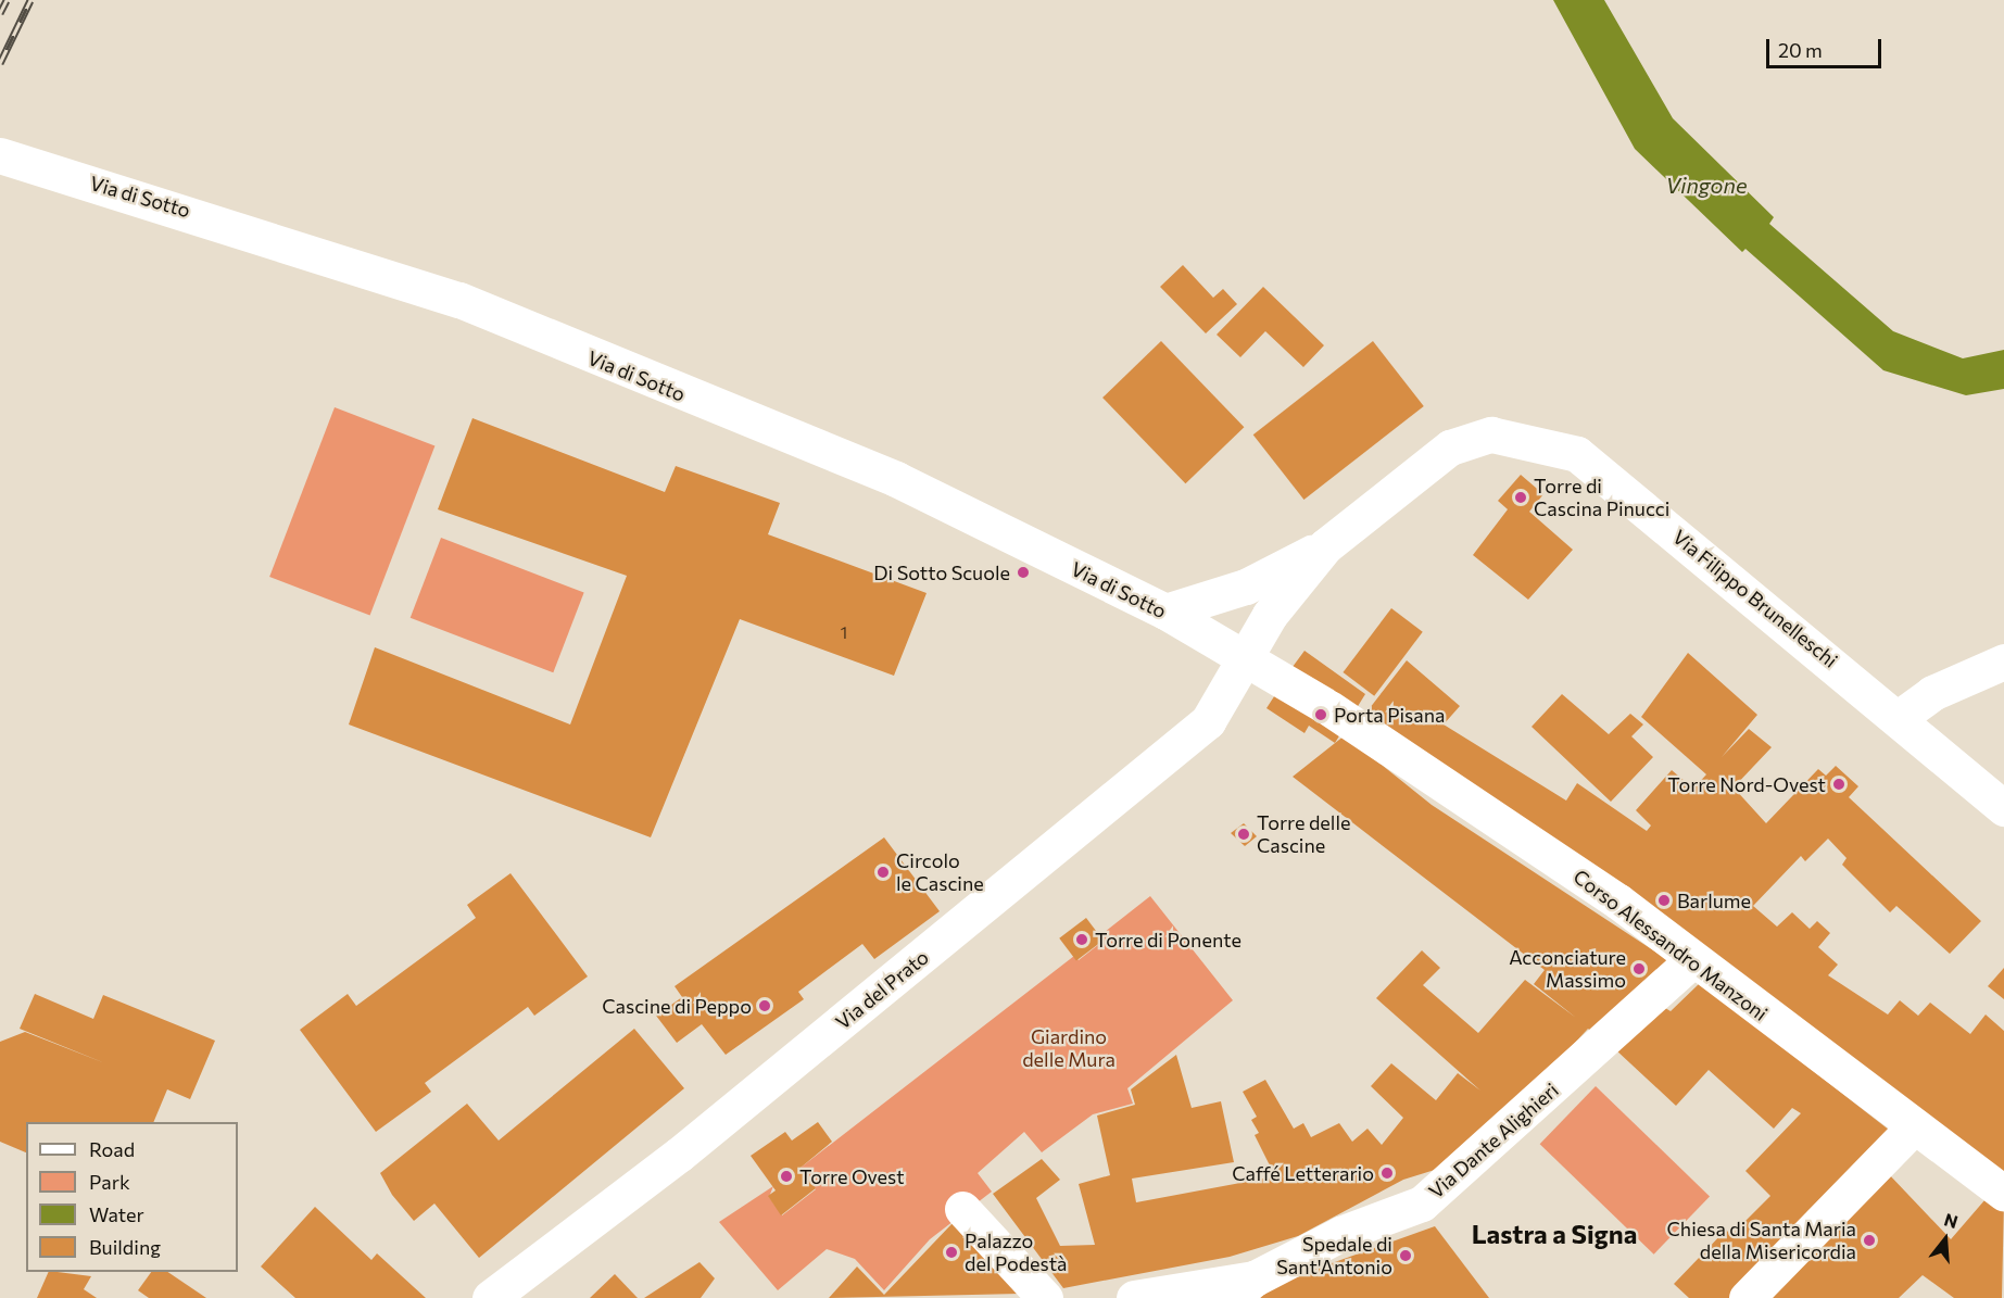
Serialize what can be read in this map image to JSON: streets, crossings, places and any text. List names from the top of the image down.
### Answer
{
  "streets": {
    "street": [
      "Via di Sotto",
      "Via Filippo Brunelleschi",
      "Corso Alessandro Manzoni",
      "Via del Prato",
      "Via Dante Alighieri"
    ]
  },
  "crossings": [
    ["Via di Sotto", "Via Filippo Brunelleschi"],
    ["Via di Sotto", "Corso Alessandro Manzoni"],
    ["Via di Sotto", "Via del Prato"],
    ["Via Filippo Brunelleschi", "Corso Alessandro Manzoni"],
    ["Via Filippo Brunelleschi", "Via del Prato"],
    ["Corso Alessandro Manzoni", "Via del Prato"],
    ["Corso Alessandro Manzoni", "Via Dante Alighieri"]
  ],
  "districts": ["Lastra a Signa"],
  "water": ["Vingone"],
  "parks": ["Giardino delle Mura"],
  "places": [
    "Torre di Cascina Pinucci",
    "Di Sotto Scuole",
    "Porta Pisana",
    "Torre Nord-Ovest",
    "Torre delle Cascine",
    "Circolo le Cascine",
    "Barlume",
    "Torre di Ponente",
    "Acconciature Massimo",
    "Cascine di Peppo",
    "Caffé Letterario",
    "Torre Ovest",
    "Chiesa di Santa Maria della Misericordia",
    "Palazzo del Podestà",
    "Spedale di Sant'Antonio"
  ],
  "house_numbers": ["1"],
  "legend": [
    "Road",
    "Park",
    "Water",
    "Building"
  ],
  "scale_bar": "20 m",
  "north": "top"
}
